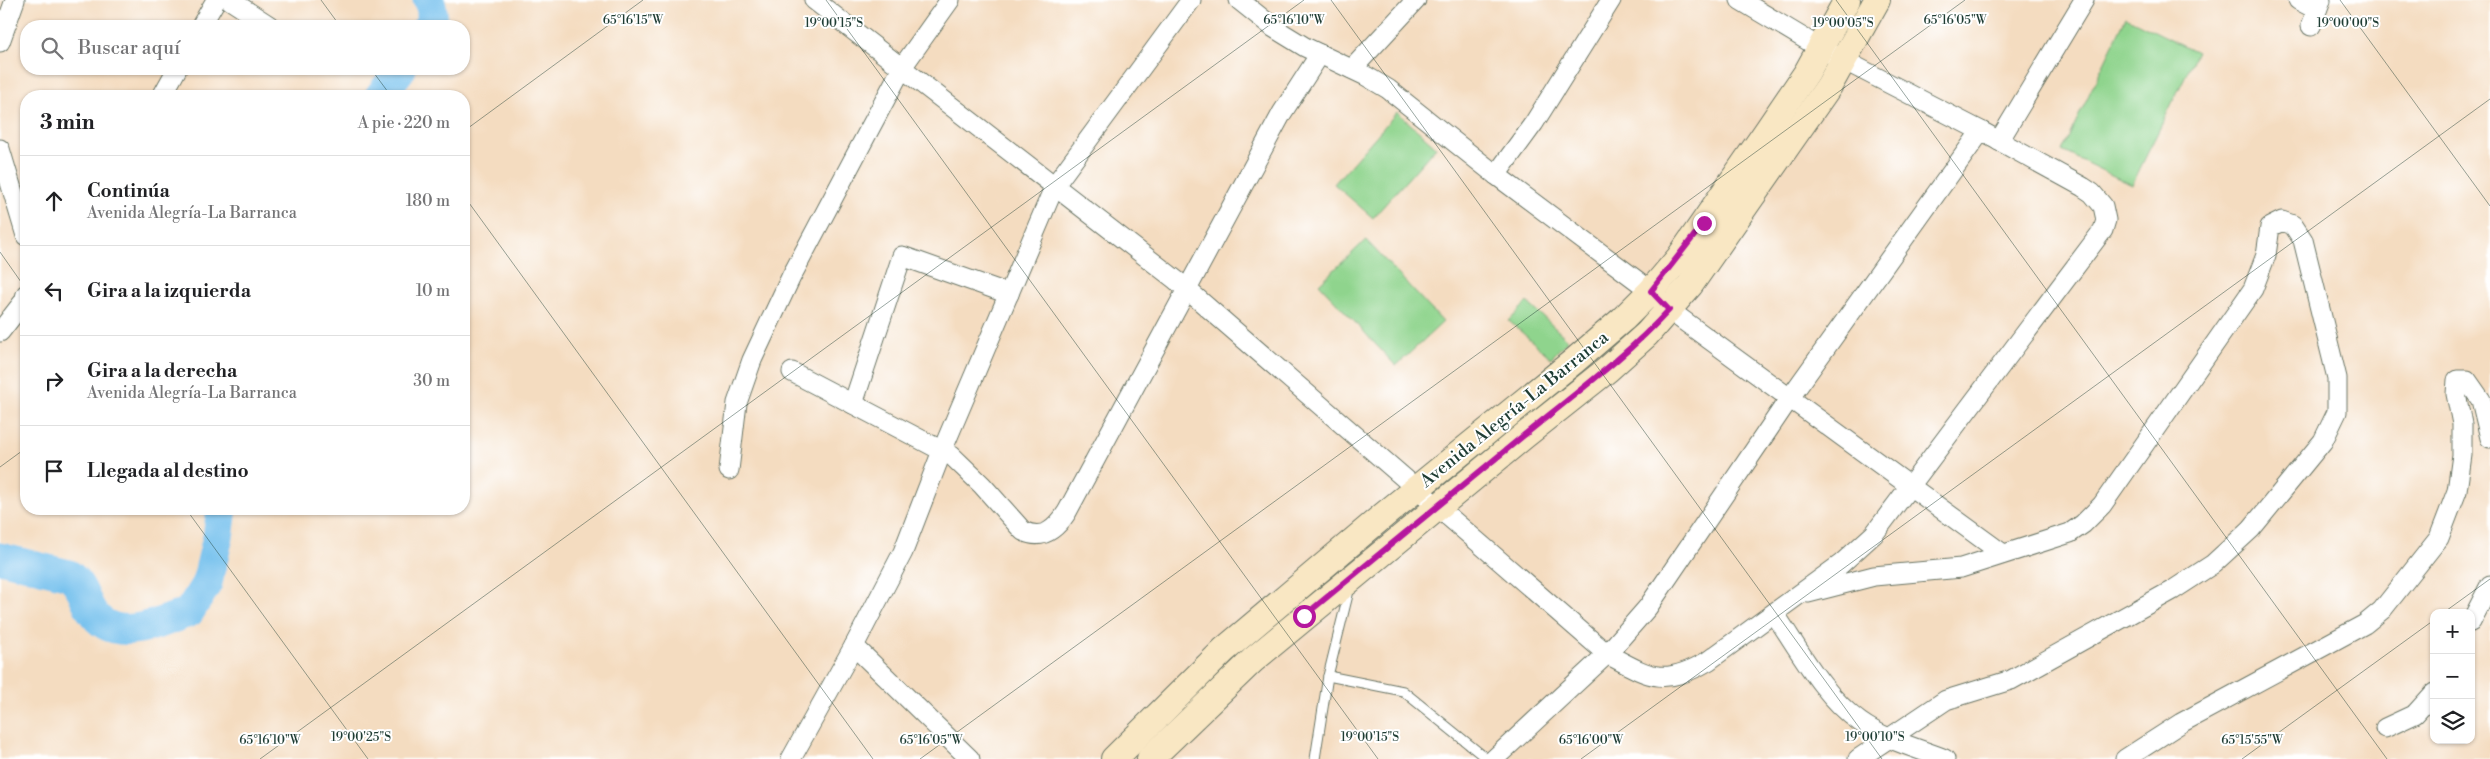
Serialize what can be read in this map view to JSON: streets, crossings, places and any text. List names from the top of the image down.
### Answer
{
  "streets": {
    "main road": ["Avenida Alegría-La Barranca"]
  },
  "page": {
    "search": "Buscar aquí",
    "heading": ["3 min", "A pie · 220 m"],
    "list": [
      ["Continúa", "Avenida Alegría-La Barranca", "180 m"],
      ["Gira a la izquierda", "10 m"],
      ["Gira a la derecha", "Avenida Alegría-La Barranca", "30 m"],
      "Llegada al destino"
    ],
    "map_buttons": ["+", "−"]
  },
  "coordinates": [
    "65°16'15\"W",
    "65°16'10\"W",
    "65°16'05\"W",
    "19°00'15\"S",
    "19°00'05\"S",
    "19°00'00\"S",
    "19°00'25\"S",
    "19°00'10\"S",
    "65°16'00\"W",
    "65°15'55\"W"
  ]
}
